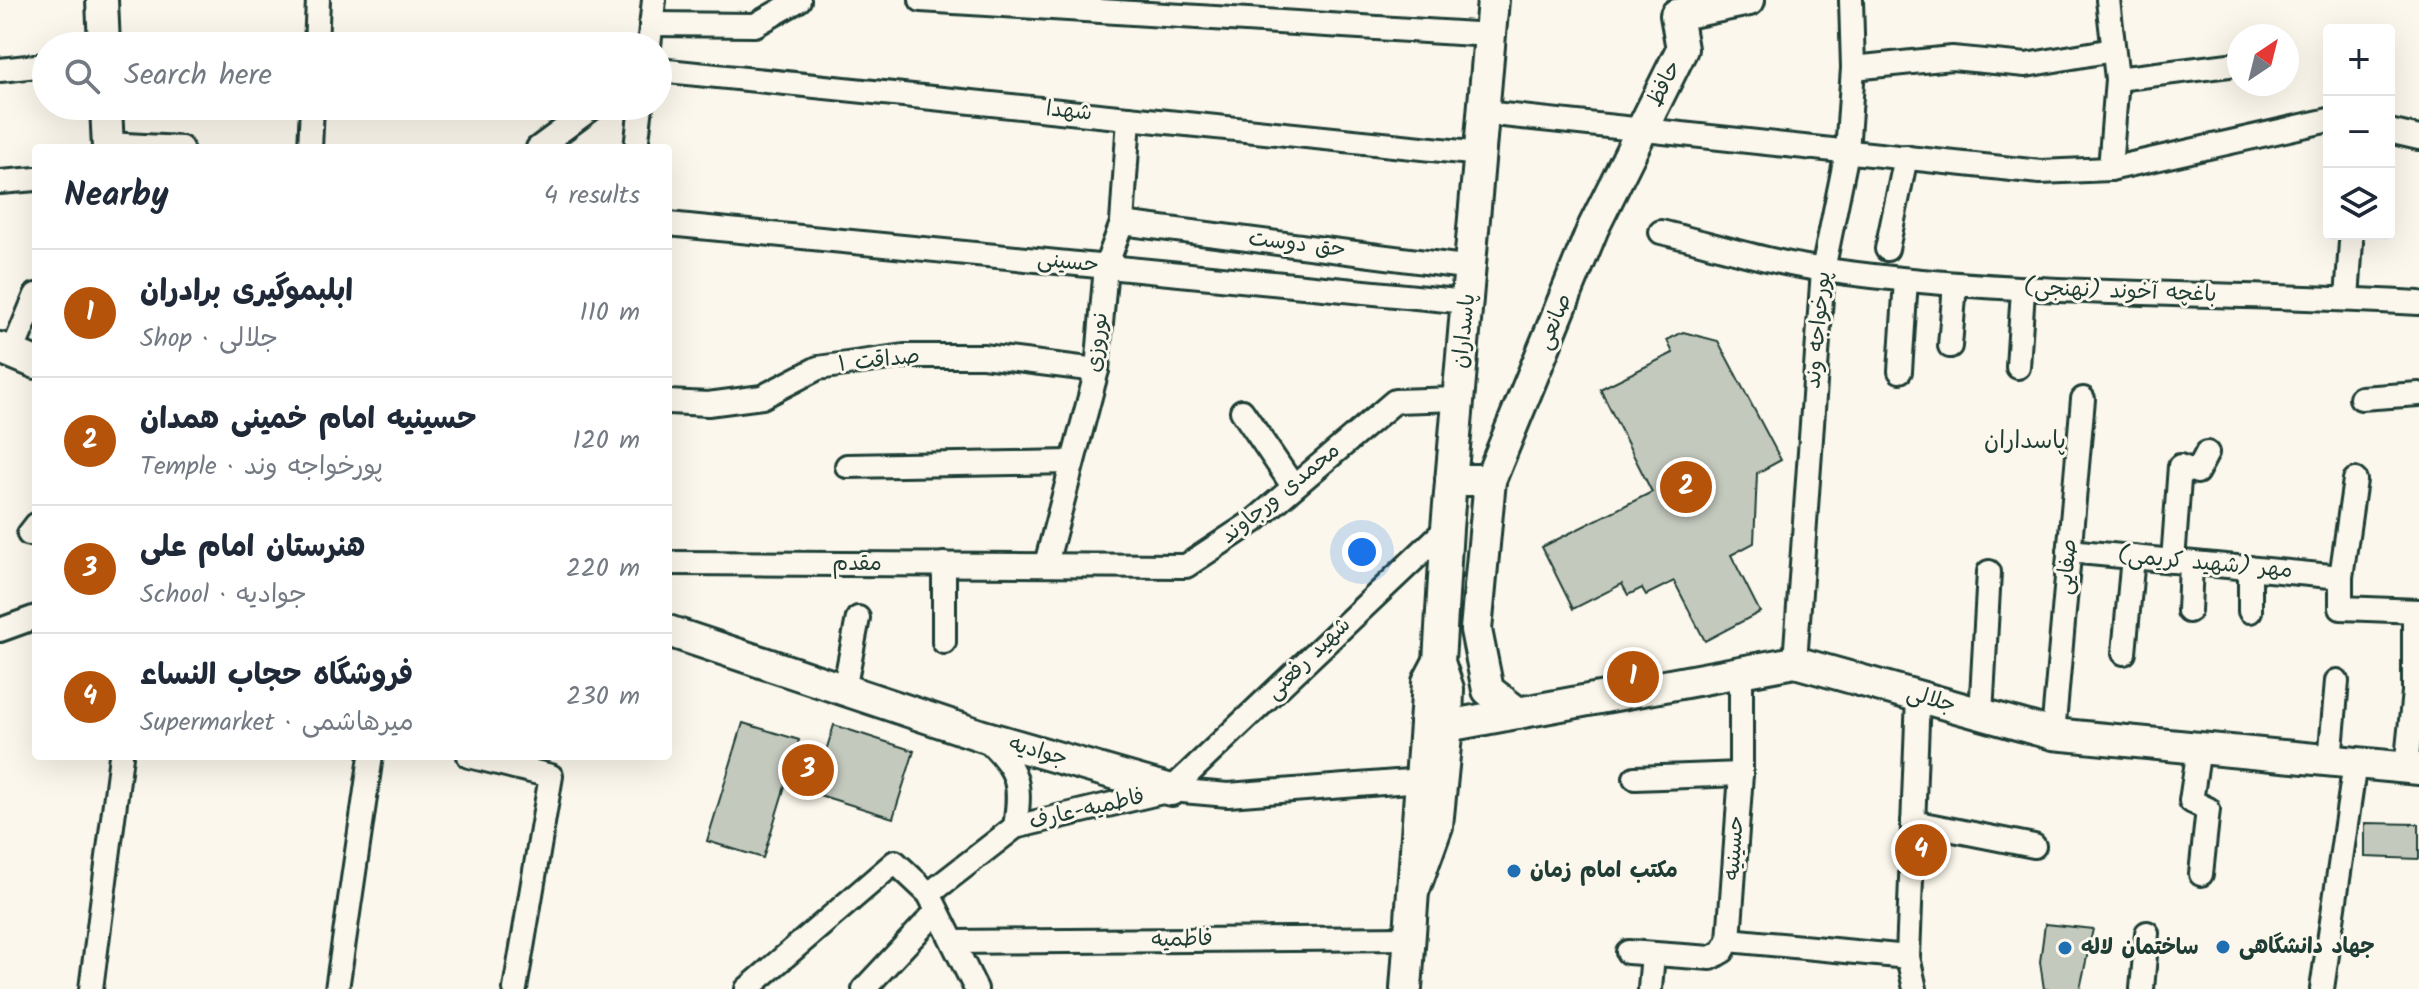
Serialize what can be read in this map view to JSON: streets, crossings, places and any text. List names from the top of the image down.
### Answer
{
  "streets": {
    "street": [
      "حافظ",
      "شهدا",
      "حق دوست",
      "حسینی",
      "باغچه آخوند (نهنجی)",
      "صانعی",
      "پورخواجه وند",
      "پاسداران",
      "نوروزی",
      "صداقت ۱",
      "محمدی ورجاوند",
      "مقدم",
      "مهر (شهید کریمی)",
      "صفایی",
      "شهید رفعتی",
      "جلالی",
      "جوادیه",
      "فاطمیه-عارف",
      "حسینیه",
      "فاطمیه"
    ]
  },
  "crossings": [
    ["حافظ", "صانعی"],
    ["شهدا", "پاسداران"],
    ["شهدا", "نوروزی"],
    ["حق دوست", "پاسداران"],
    ["حق دوست", "نوروزی"],
    ["حسینی", "پاسداران"],
    ["حسینی", "نوروزی"],
    ["باغچه آخوند (نهنجی)", "پورخواجه وند"],
    ["صانعی", "جلالی"],
    ["پورخواجه وند", "جلالی"],
    ["پاسداران", "محمدی ورجاوند"],
    ["پاسداران", "شهید رفعتی"],
    ["پاسداران", "جلالی"],
    ["پاسداران", "جوادیه"],
    ["پاسداران", "فاطمیه"],
    ["نوروزی", "صداقت ۱"],
    ["نوروزی", "محمدی ورجاوند"],
    ["نوروزی", "مقدم"],
    ["محمدی ورجاوند", "مقدم"],
    ["مهر (شهید کریمی)", "صفایی"],
    ["صفایی", "جلالی"],
    ["شهید رفعتی", "جوادیه"],
    ["شهید رفعتی", "فاطمیه-عارف"],
    ["جلالی", "حسینیه"],
    ["جوادیه", "فاطمیه-عارف"]
  ],
  "districts": ["پاسداران"],
  "places": ["مکتب امام زمان", "جهاد دانشگاهی", "ساختمان لاله"],
  "north": "top right",
  "page": {
    "map_buttons": ["+", "−"],
    "search": "Search here",
    "heading": ["Nearby", "4 results"],
    "list": [
      {
        "mark": "1",
        "name": "ابلبموگیری برادران",
        "note": "Shop · جلالی",
        "value": "110 m"
      },
      {
        "mark": "2",
        "name": "حسینیه امام خمینی همدان",
        "note": "Temple · پورخواجه وند",
        "value": "120 m"
      },
      {
        "mark": "3",
        "name": "هنرستان امام علی",
        "note": "School · جوادیه",
        "value": "220 m"
      },
      {
        "mark": "4",
        "name": "فروشگاه حجاب النساء",
        "note": "Supermarket · میرهاشمی",
        "value": "230 m"
      }
    ],
    "pins": [
      "2",
      "1",
      "3",
      "4"
    ]
  }
}
